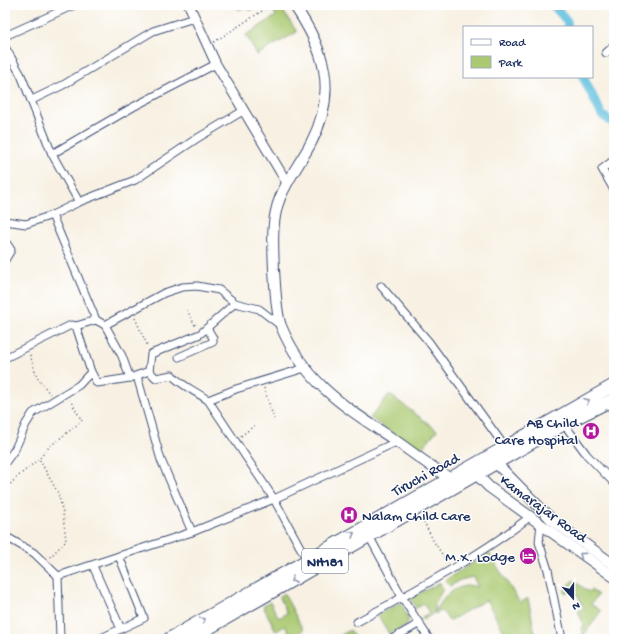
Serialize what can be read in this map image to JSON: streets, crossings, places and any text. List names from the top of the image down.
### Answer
{
  "streets": {
    "highway": ["Tiruchi Road", "NH181"],
    "main road": ["Kamarajar Road"]
  },
  "crossings": [
    ["Tiruchi Road", "NH181"],
    ["Kamarajar Road", "NH181"]
  ],
  "places": {
    "hospital": ["AB Child Care Hospital", "Nalam Child Care"],
    "hotel": ["M.X. Lodge"]
  },
  "legend": ["Road", "Park"],
  "north": "bottom"
}
